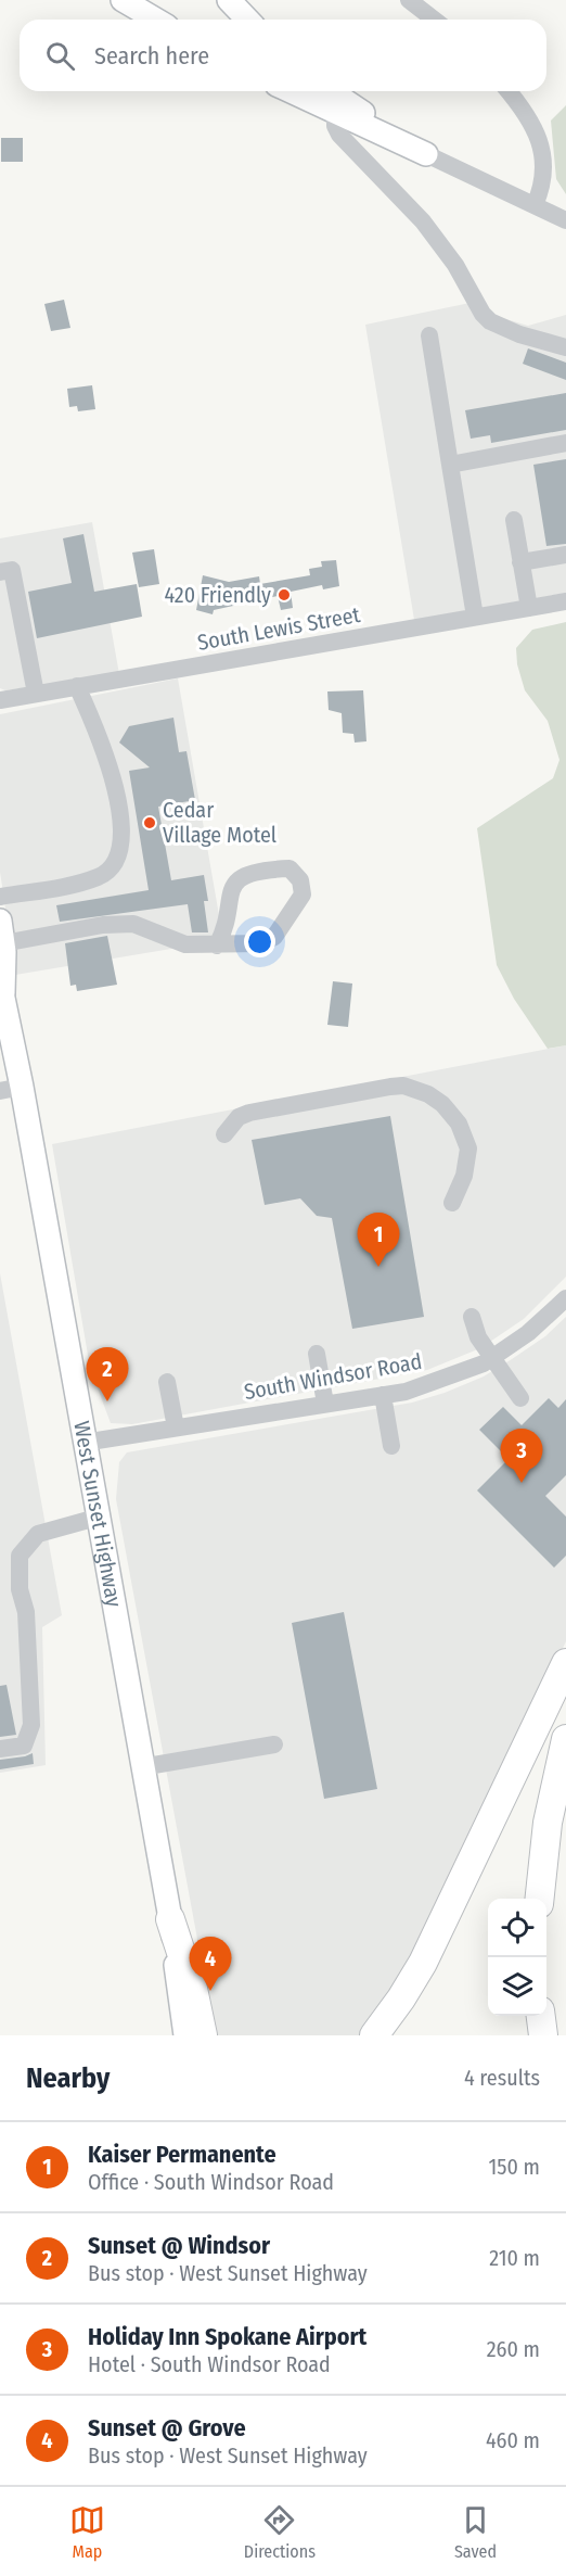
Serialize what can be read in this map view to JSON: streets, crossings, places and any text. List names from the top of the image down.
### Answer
{
  "streets": {
    "main road": ["West Sunset Highway"],
    "street": ["South Lewis Street", "South Windsor Road"]
  },
  "crossings": [
    ["South Windsor Road", "West Sunset Highway"]
  ],
  "places": ["420 Friendly", "Cedar Village Motel"],
  "page": {
    "search": "Search here",
    "pins": [
      "1",
      "2",
      "3",
      "4"
    ],
    "heading": ["Nearby", "4 results"],
    "list": [
      {
        "mark": "1",
        "name": "Kaiser Permanente",
        "note": "Office · South Windsor Road",
        "value": "150 m"
      },
      {
        "mark": "2",
        "name": "Sunset @ Windsor",
        "note": "Bus stop · West Sunset Highway",
        "value": "210 m"
      },
      {
        "mark": "3",
        "name": "Holiday Inn Spokane Airport",
        "note": "Hotel · South Windsor Road",
        "value": "260 m"
      },
      {
        "mark": "4",
        "name": "Sunset @ Grove",
        "note": "Bus stop · West Sunset Highway",
        "value": "460 m"
      }
    ],
    "nav": ["Map", "Directions", "Saved"]
  }
}
